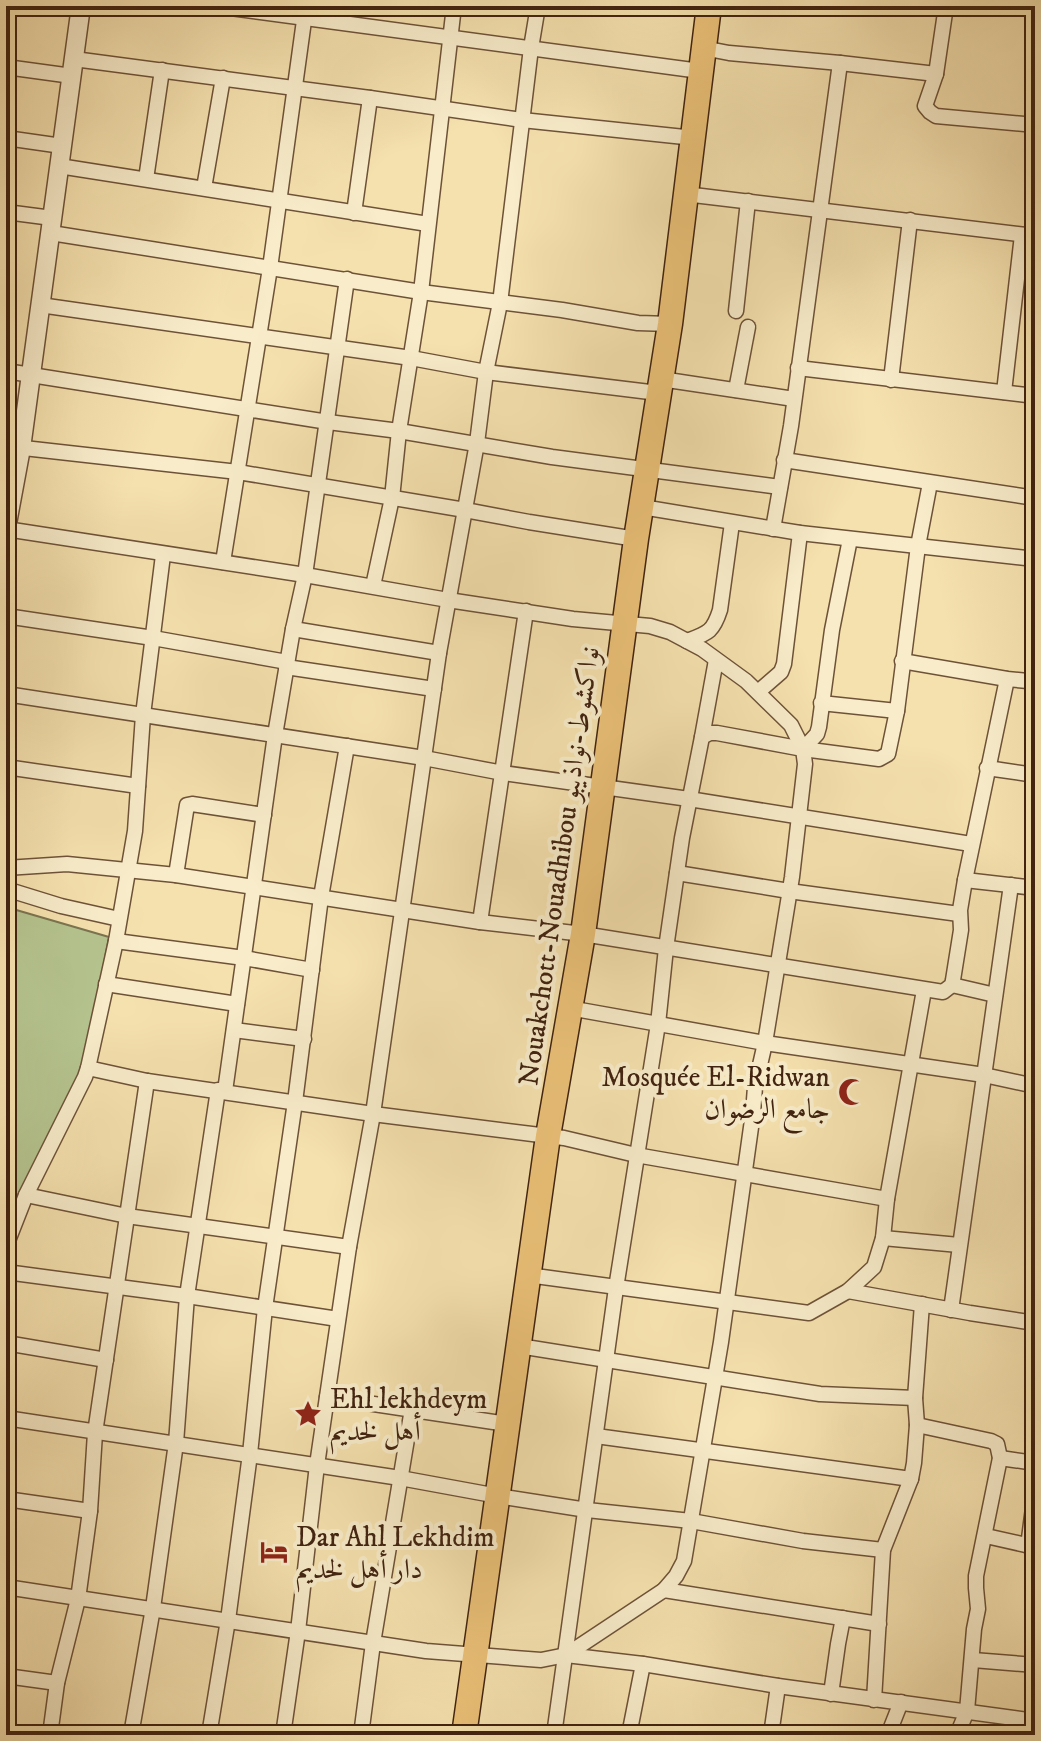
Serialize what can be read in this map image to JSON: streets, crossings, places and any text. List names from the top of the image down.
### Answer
{
  "streets": {
    "highway": ["Nouakchott-Nouadhibou نواكشوط-نواذيبو"]
  },
  "places": {
    "mosque": ["Mosquée El-Ridwan جامع الرضوان"],
    "place": ["Ehl lekhdeym أهل لخديم"],
    "hotel": ["Dar Ahl Lekhdim دار أهل لخديم"]
  }
}
